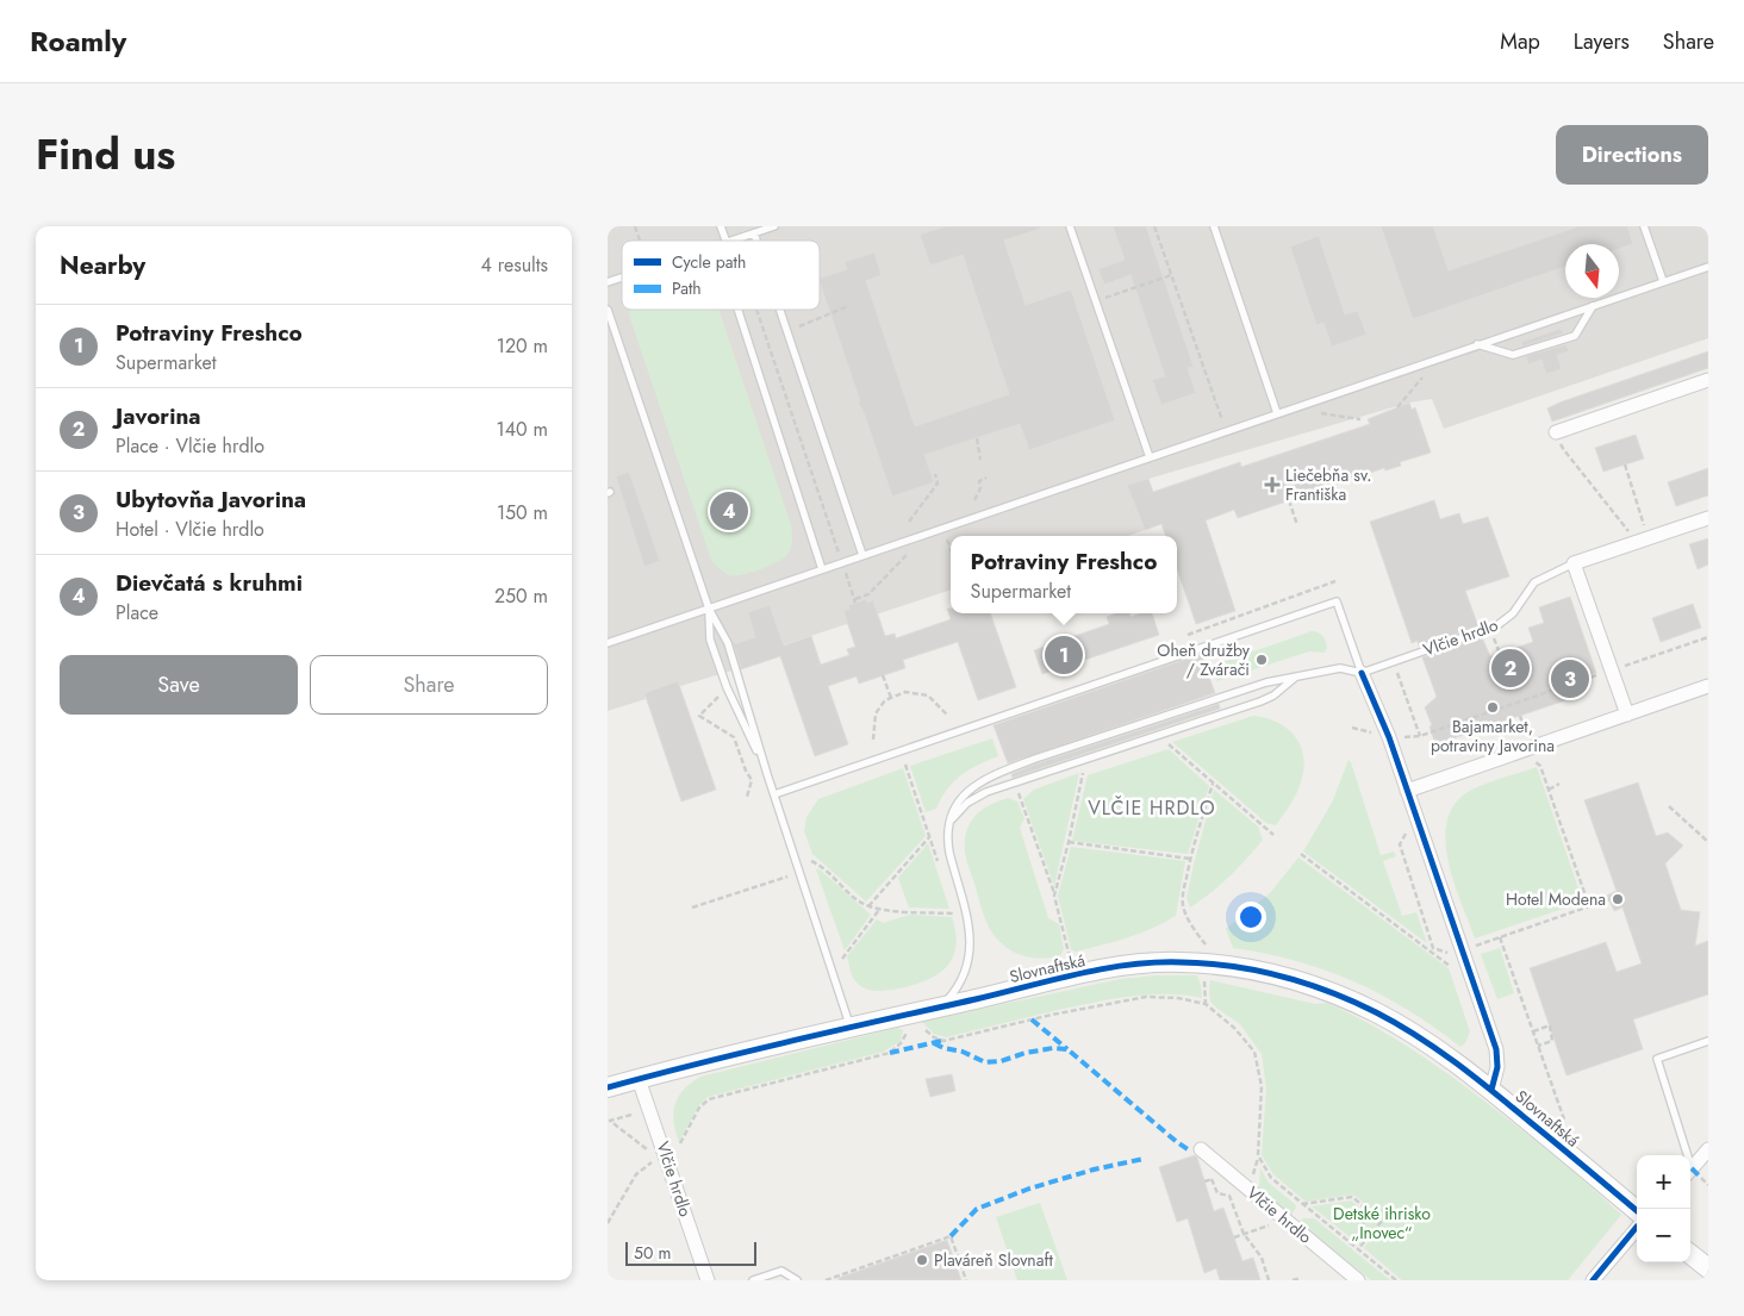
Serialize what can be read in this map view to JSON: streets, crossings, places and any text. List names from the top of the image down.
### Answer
{
  "streets": {
    "main road": ["Slovnaftská"],
    "street": ["Vlčie hrdlo"]
  },
  "crossings": [
    ["Vlčie hrdlo", "Slovnaftská"]
  ],
  "districts": ["VLČIE HRDLO"],
  "parks": ["Detské ihrisko „Inovec“"],
  "places": {
    "health": ["Liečebňa sv. Františka"],
    "other": [
      "Oheň družby / Zvárači",
      "Bajamarket, potraviny Javorina",
      "Hotel Modena",
      "Plaváreň Slovnaft"
    ]
  },
  "legend": ["Cycle path", "Path"],
  "scale_bar": "50 m",
  "north": "bottom",
  "page": {
    "header": "Roamly",
    "nav": ["Map", "Layers", "Share"],
    "title": "Find us",
    "buttons": [
      "Directions",
      ["Save", "Share"]
    ],
    "heading": ["Nearby", "4 results"],
    "list": [
      {
        "mark": "1",
        "name": "Potraviny Freshco",
        "note": "Supermarket",
        "value": "120 m"
      },
      {
        "mark": "2",
        "name": "Javorina",
        "note": "Place · Vlčie hrdlo",
        "value": "140 m"
      },
      {
        "mark": "3",
        "name": "Ubytovňa Javorina",
        "note": "Hotel · Vlčie hrdlo",
        "value": "150 m"
      },
      {
        "mark": "4",
        "name": "Dievčatá s kruhmi",
        "note": "Place",
        "value": "250 m"
      }
    ],
    "pins": [
      "4",
      "1",
      "2",
      "3"
    ],
    "popup": ["Potraviny Freshco", "Supermarket"],
    "map_buttons": ["+", "−"],
    "scale": "50 m"
  }
}
